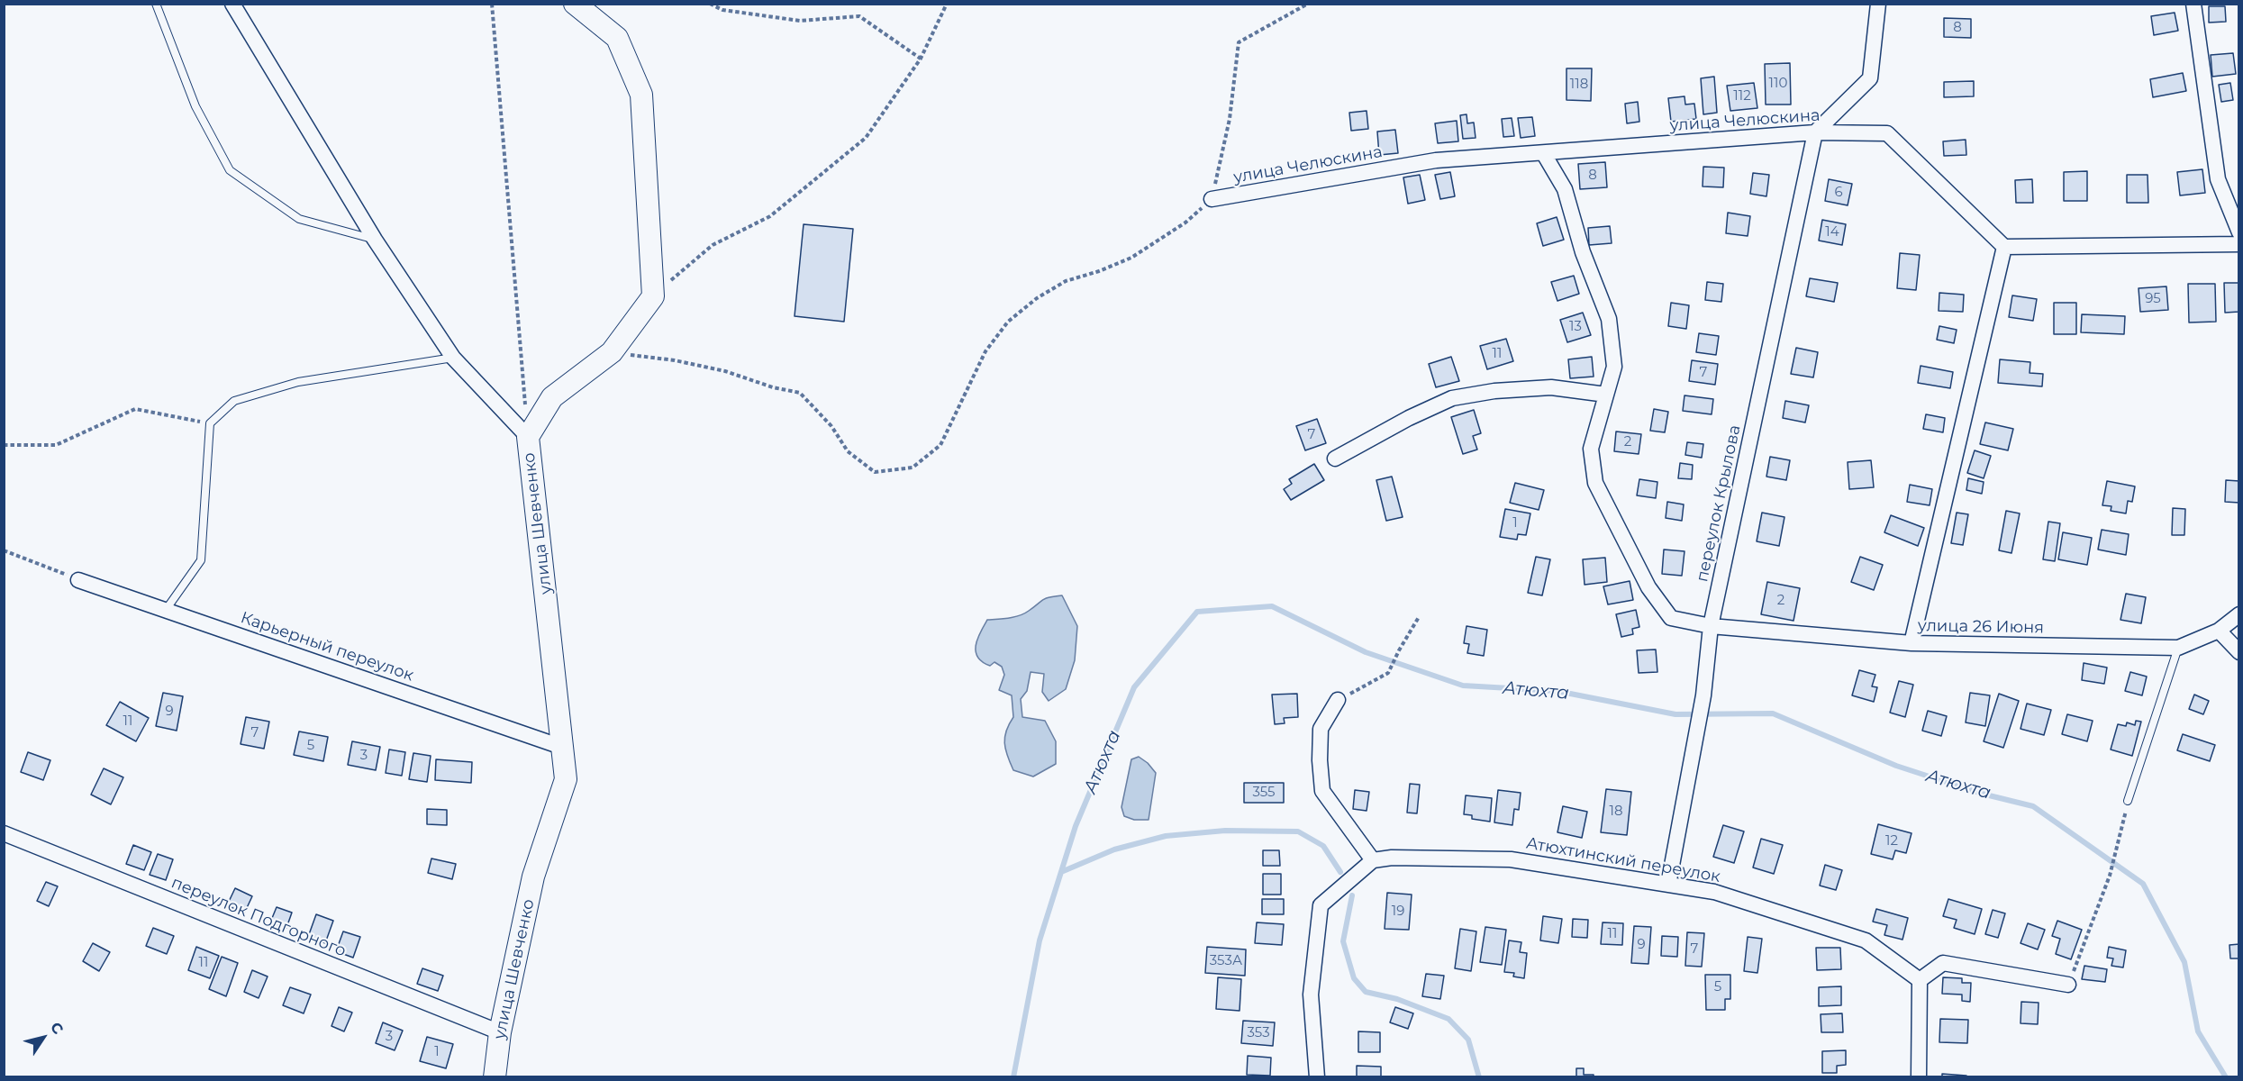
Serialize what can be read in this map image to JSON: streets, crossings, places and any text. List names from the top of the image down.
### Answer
{
  "streets": {
    "street": [
      "улица Челюскина",
      "переулок Крылова",
      "улица Шевченко",
      "улица 26 Июня",
      "Карьерный переулок",
      "Атюхтинский переулок",
      "переулок Подгорного"
    ]
  },
  "crossings": [
    ["улица Челюскина", "переулок Крылова"],
    ["улица Челюскина", "улица 26 Июня"],
    ["переулок Крылова", "улица 26 Июня"],
    ["переулок Крылова", "Атюхтинский переулок"],
    ["улица Шевченко", "Карьерный переулок"],
    ["улица Шевченко", "переулок Подгорного"]
  ],
  "water": ["Атюхта"],
  "house_numbers": [
    "8",
    "110",
    "118",
    "112",
    "8",
    "6",
    "14",
    "95",
    "13",
    "11",
    "7",
    "7",
    "2",
    "1",
    "2",
    "9",
    "11",
    "7",
    "5",
    "3",
    "355",
    "18",
    "12",
    "19",
    "11",
    "9",
    "7",
    "353А",
    "11",
    "5",
    "353",
    "3",
    "1"
  ],
  "north": "top right"
}
